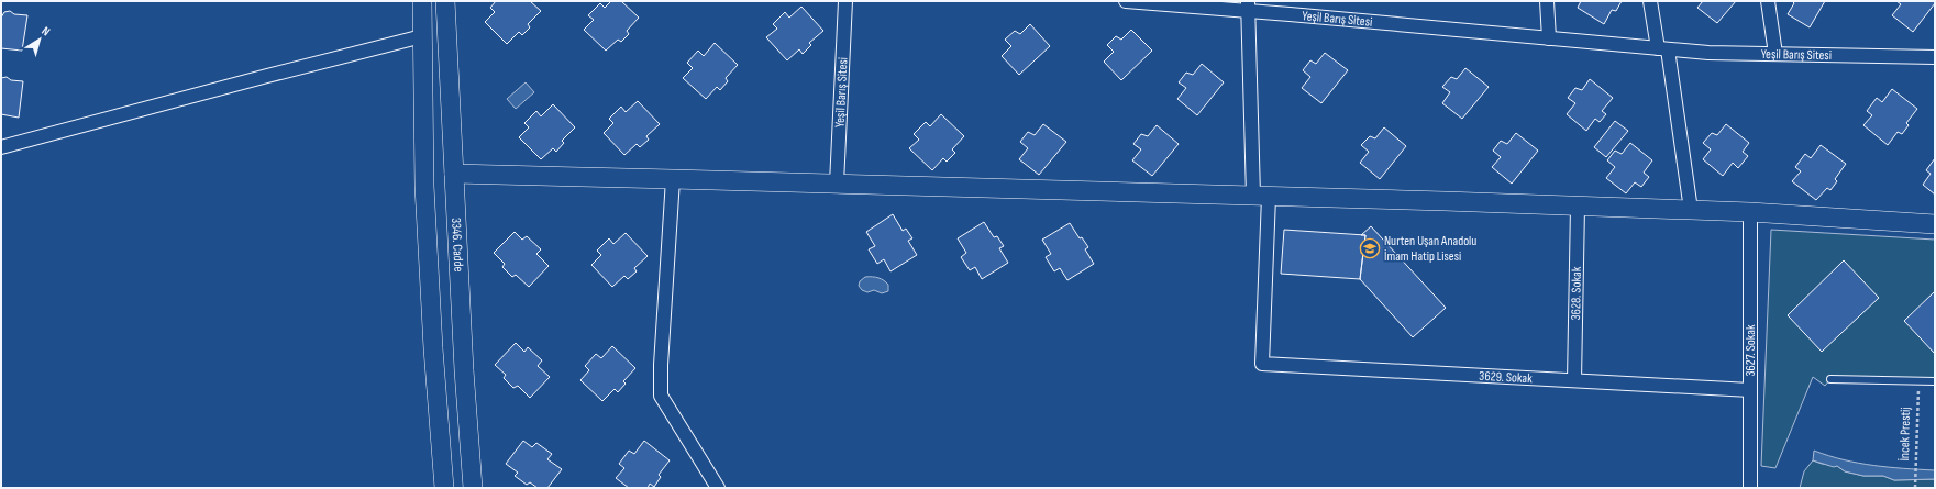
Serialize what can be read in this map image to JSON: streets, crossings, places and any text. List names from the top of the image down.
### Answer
{
  "streets": {
    "street": [
      "Yeşil Barış Sitesi",
      "3346. Cadde",
      "3628. Sokak",
      "3627. Sokak",
      "3629. Sokak"
    ],
    "path": ["İncek Prestij"]
  },
  "crossings": [
    ["3628. Sokak", "3629. Sokak"],
    ["3627. Sokak", "3629. Sokak"]
  ],
  "places": {
    "school or university": ["Nurten Uşan Anadolu İmam Hatip Lisesi"]
  },
  "north": "top right"
}
